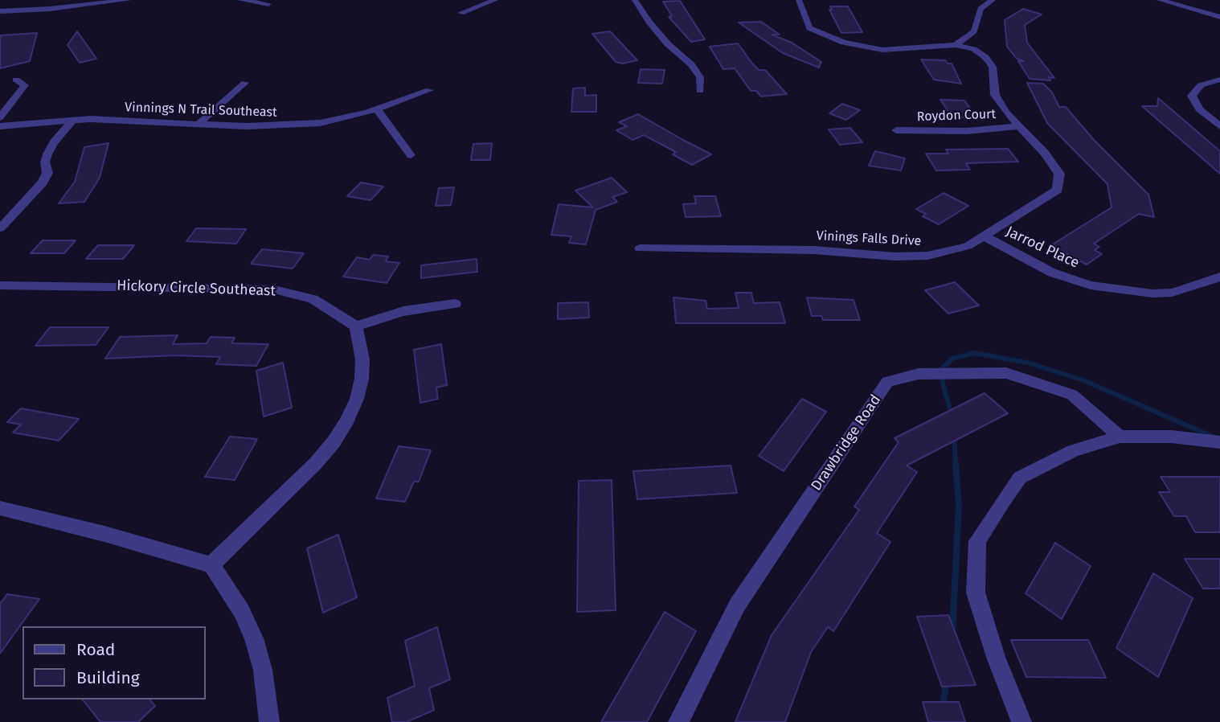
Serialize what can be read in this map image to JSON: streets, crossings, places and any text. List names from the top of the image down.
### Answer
{
  "streets": {
    "street": [
      "Vinnings N Trail Southeast",
      "Roydon Court",
      "Vinings Falls Drive",
      "Jarrod Place",
      "Hickory Circle Southeast",
      "Drawbridge Road"
    ]
  },
  "crossings": [
    ["Roydon Court", "Vinings Falls Drive"],
    ["Vinings Falls Drive", "Jarrod Place"]
  ],
  "legend": ["Road", "Building"]
}
